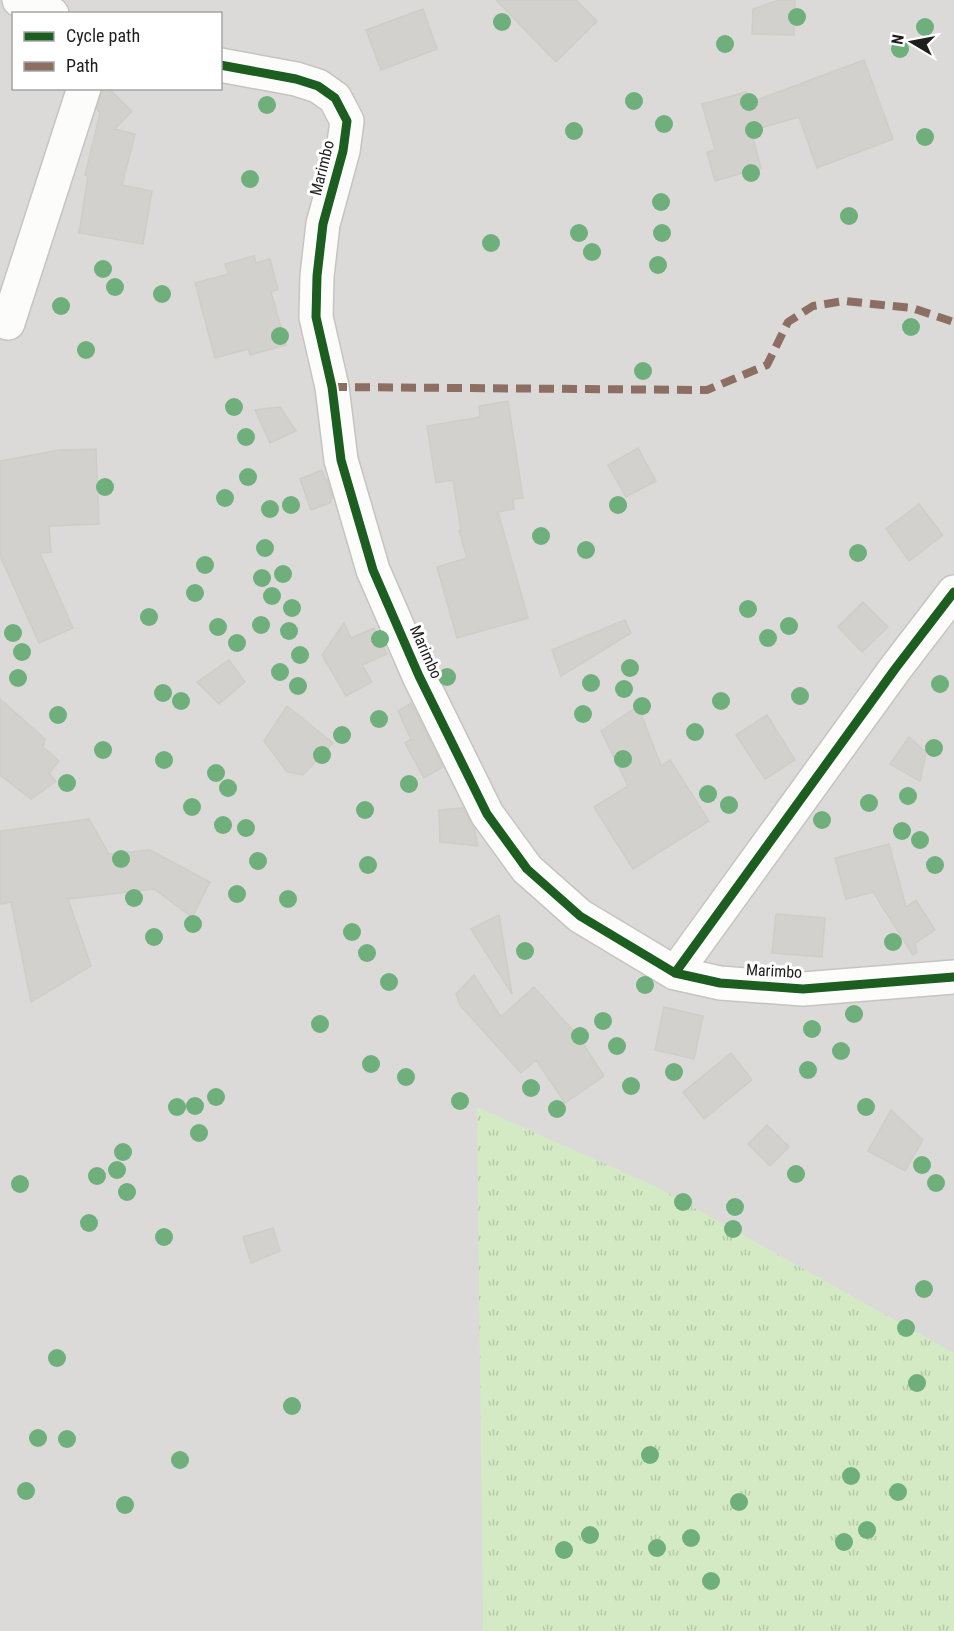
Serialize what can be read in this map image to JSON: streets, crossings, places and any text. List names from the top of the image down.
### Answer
{
  "streets": {
    "street": ["Marimbo"]
  },
  "legend": ["Cycle path", "Path"],
  "north": "left"
}
